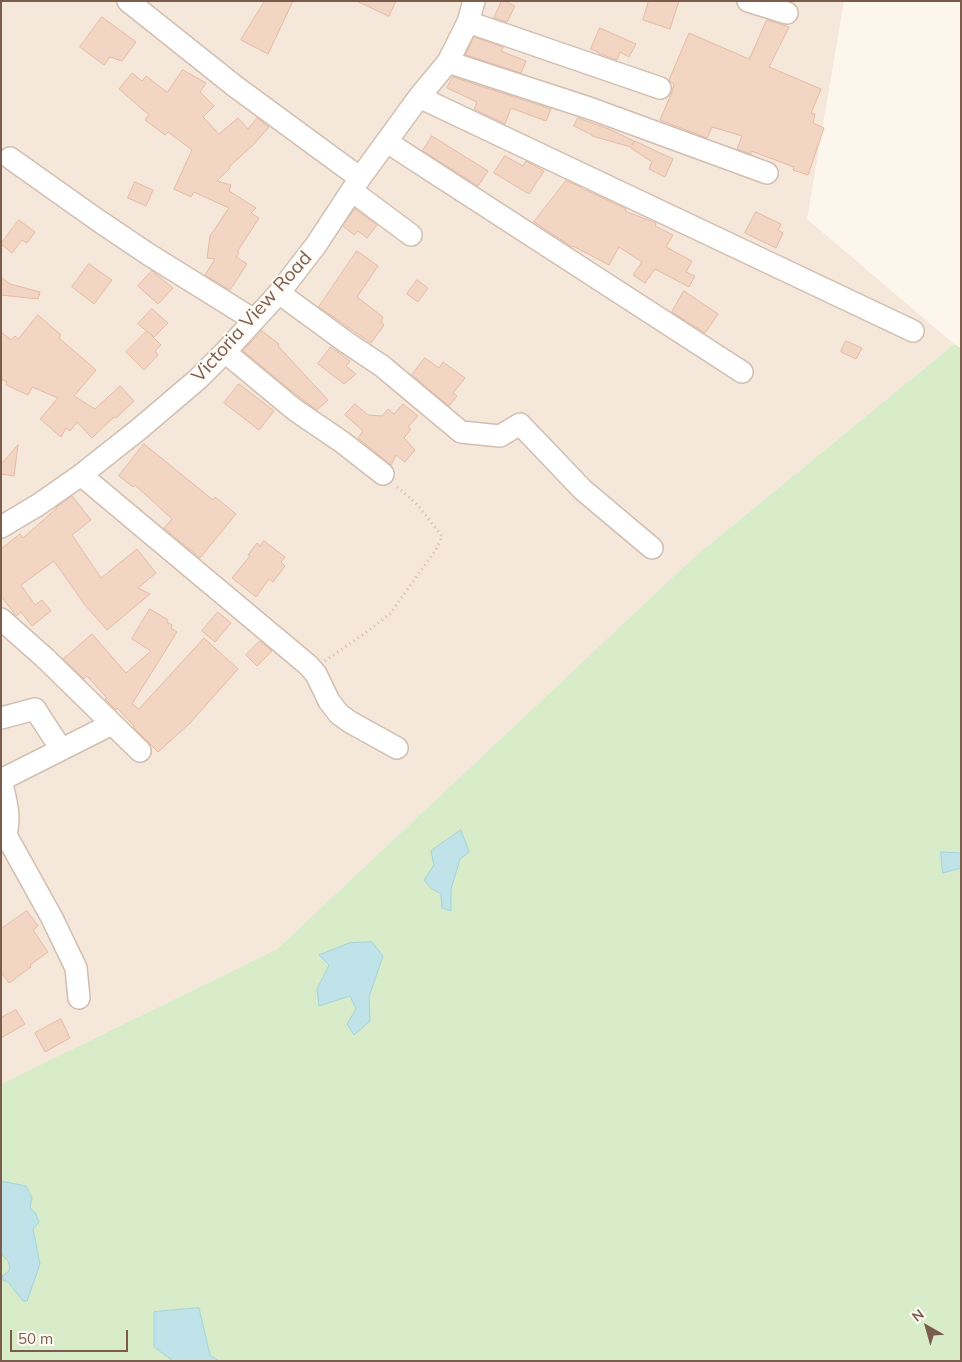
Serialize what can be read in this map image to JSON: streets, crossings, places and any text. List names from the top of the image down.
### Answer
{
  "streets": {
    "street": ["Victoria View Road"]
  },
  "scale_bar": "50 m",
  "north": "top left"
}
